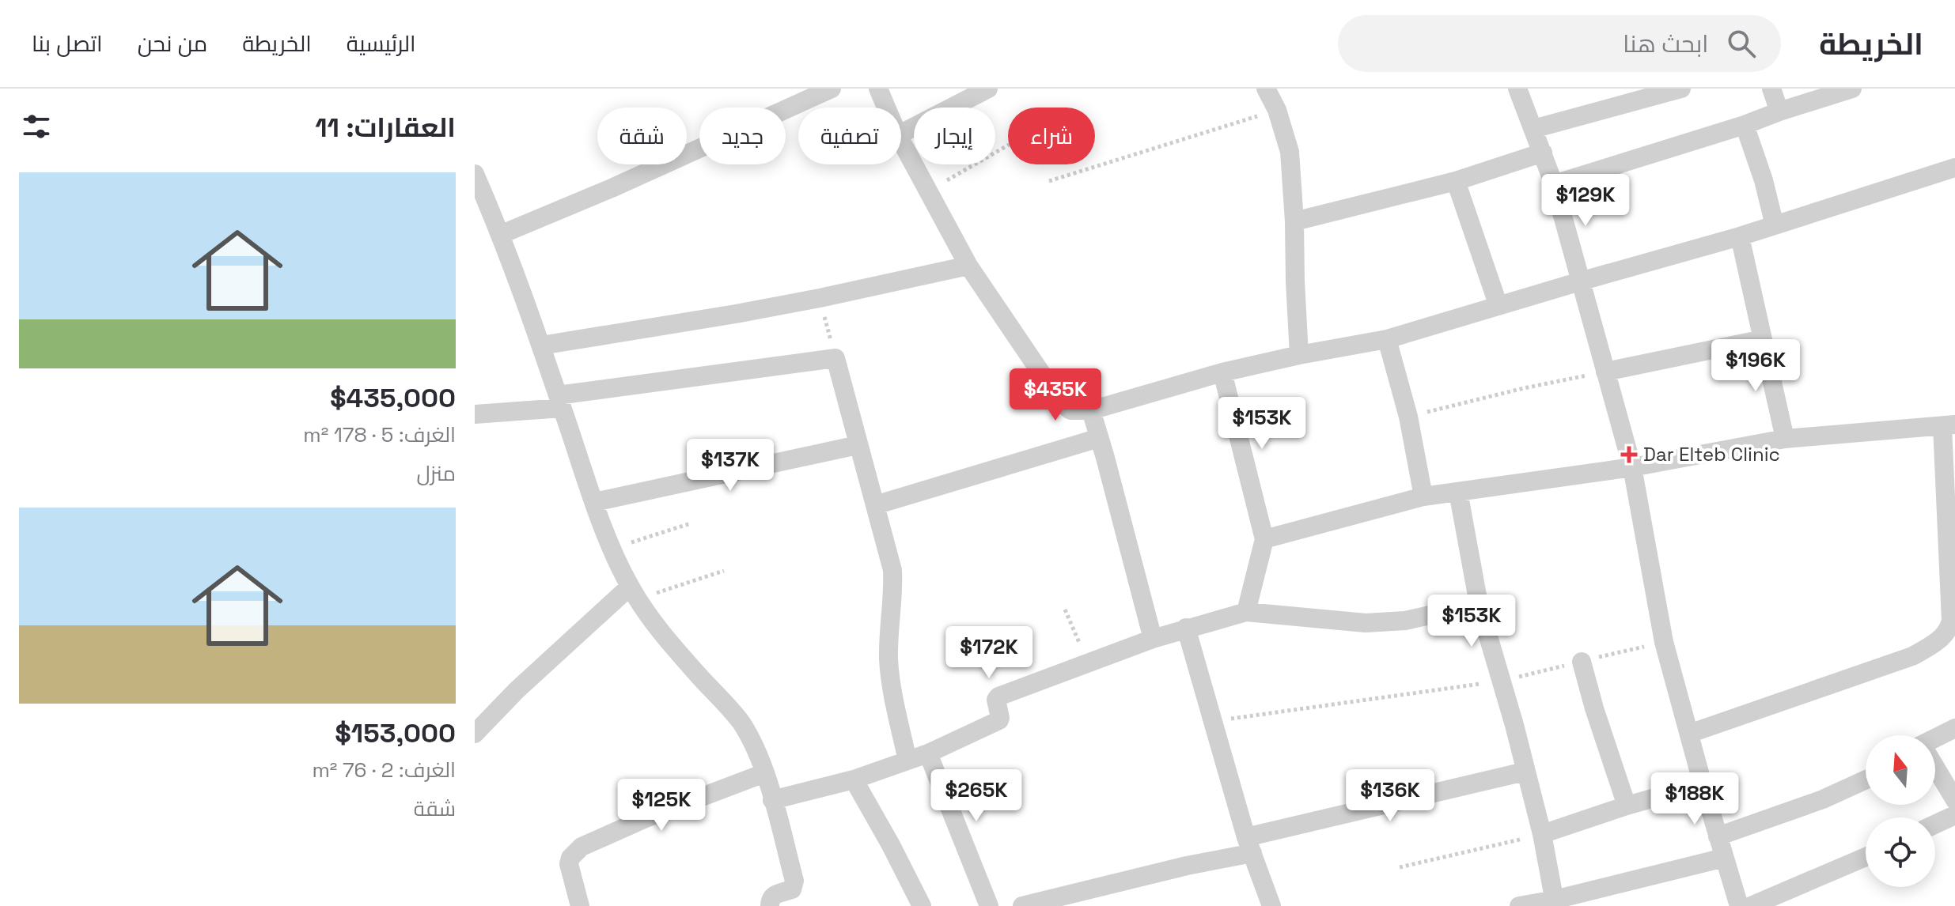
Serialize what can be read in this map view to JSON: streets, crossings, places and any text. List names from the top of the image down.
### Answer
{
  "places": {
    "health": ["Dar Elteb Clinic"]
  },
  "north": "top",
  "page": {
    "header": "الخريطة",
    "search": "ابحث هنا",
    "nav": [
      "الرئيسية",
      "الخريطة",
      "من نحن",
      "اتصل بنا"
    ],
    "heading": "العقارات: 11",
    "chip": [
      "شراء",
      "إيجار",
      "تصفية",
      "جديد",
      "شقة"
    ],
    "list": [
      {
        "name": "$435,000",
        "note": "الغرف: 5 · 178 m² · منزل"
      },
      {
        "name": "$153,000",
        "note": "الغرف: 2 · 76 m² · شقة"
      }
    ],
    "price": [
      "$129K",
      "$196K",
      "$435K",
      "$153K",
      "$137K",
      "$153K",
      "$172K",
      "$265K",
      "$136K",
      "$188K",
      "$125K"
    ]
  }
}
